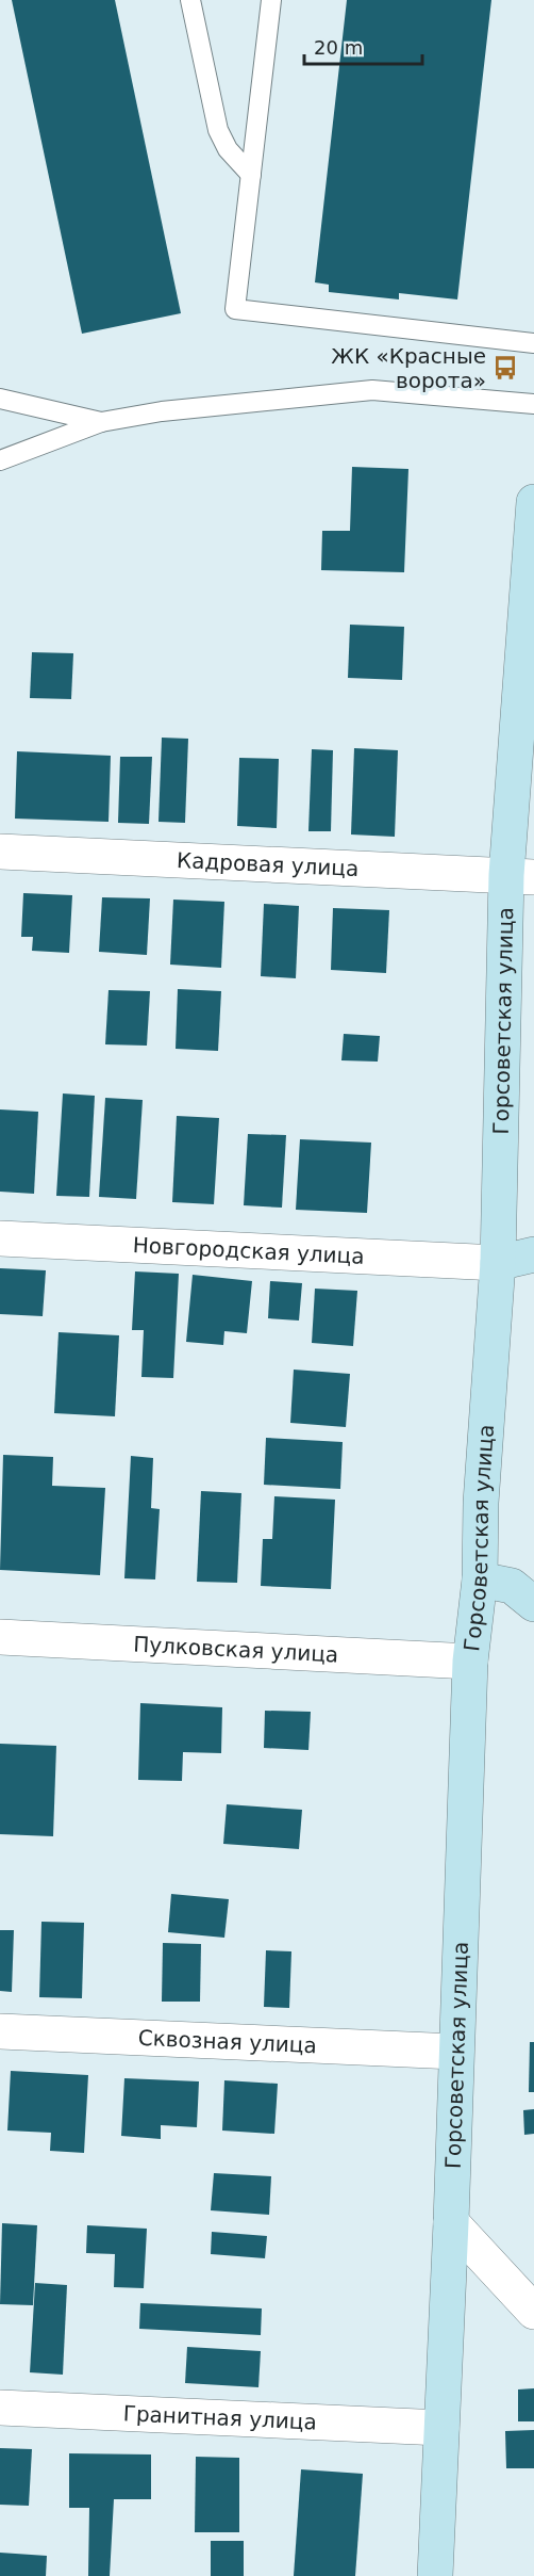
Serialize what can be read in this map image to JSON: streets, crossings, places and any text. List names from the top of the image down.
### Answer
{
  "streets": {
    "street": [
      "Кадровая улица",
      "Горсоветская улица",
      "Новгородская улица",
      "Пулковская улица",
      "Сквозная улица",
      "Гранитная улица"
    ]
  },
  "crossings": [
    ["Кадровая улица", "Горсоветская улица"],
    ["Горсоветская улица", "Новгородская улица"],
    ["Горсоветская улица", "Пулковская улица"],
    ["Горсоветская улица", "Сквозная улица"],
    ["Горсоветская улица", "Гранитная улица"]
  ],
  "places": {
    "bus stop": ["ЖК «Красные ворота»"]
  },
  "scale_bar": "20 m"
}
